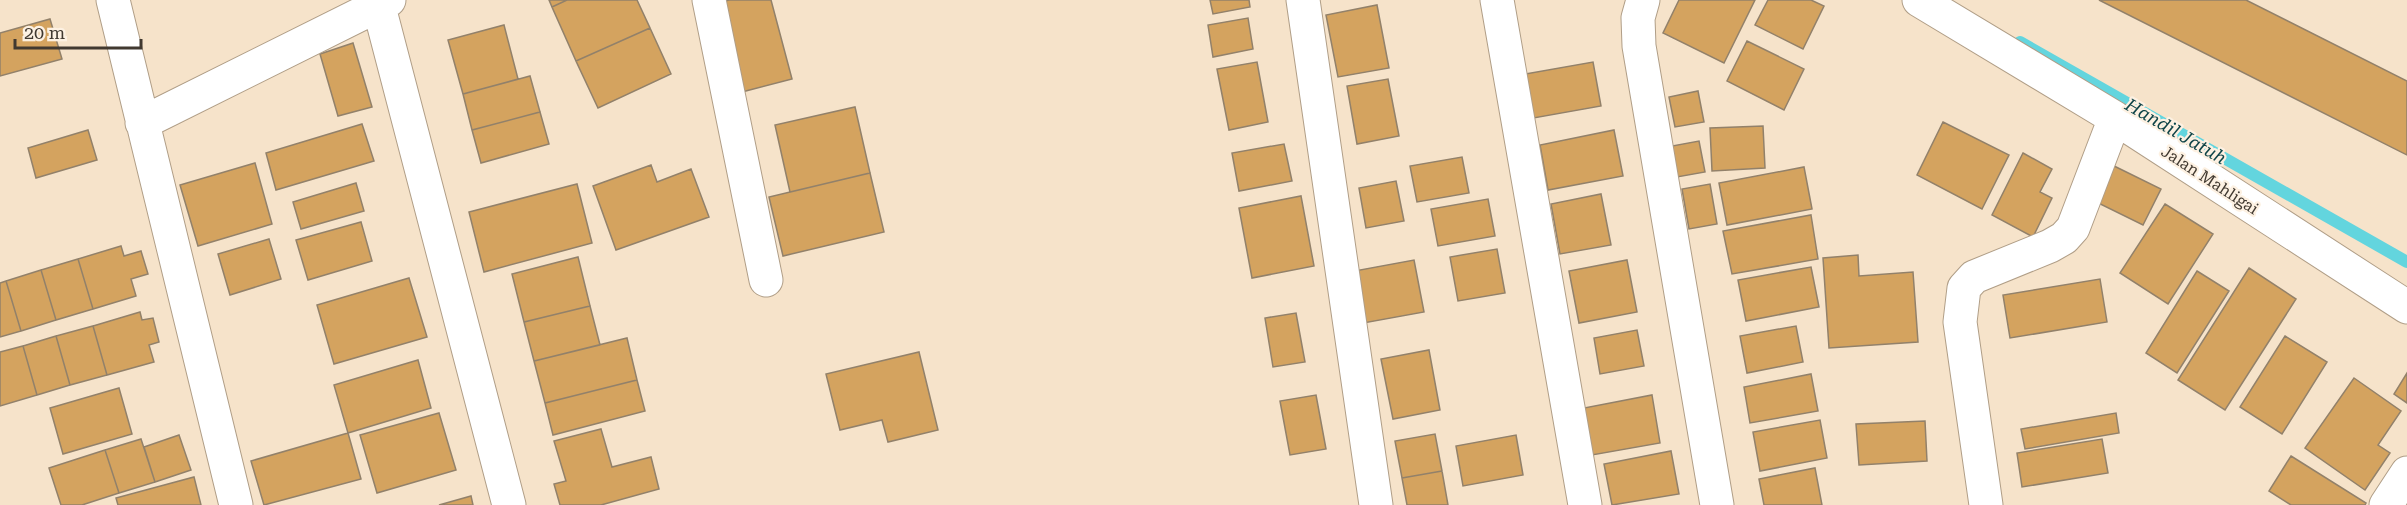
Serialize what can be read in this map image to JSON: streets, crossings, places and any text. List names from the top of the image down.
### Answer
{
  "streets": {
    "street": ["Jalan Mahligai"]
  },
  "water": ["Handil Jatuh"],
  "scale_bar": "20 m"
}
